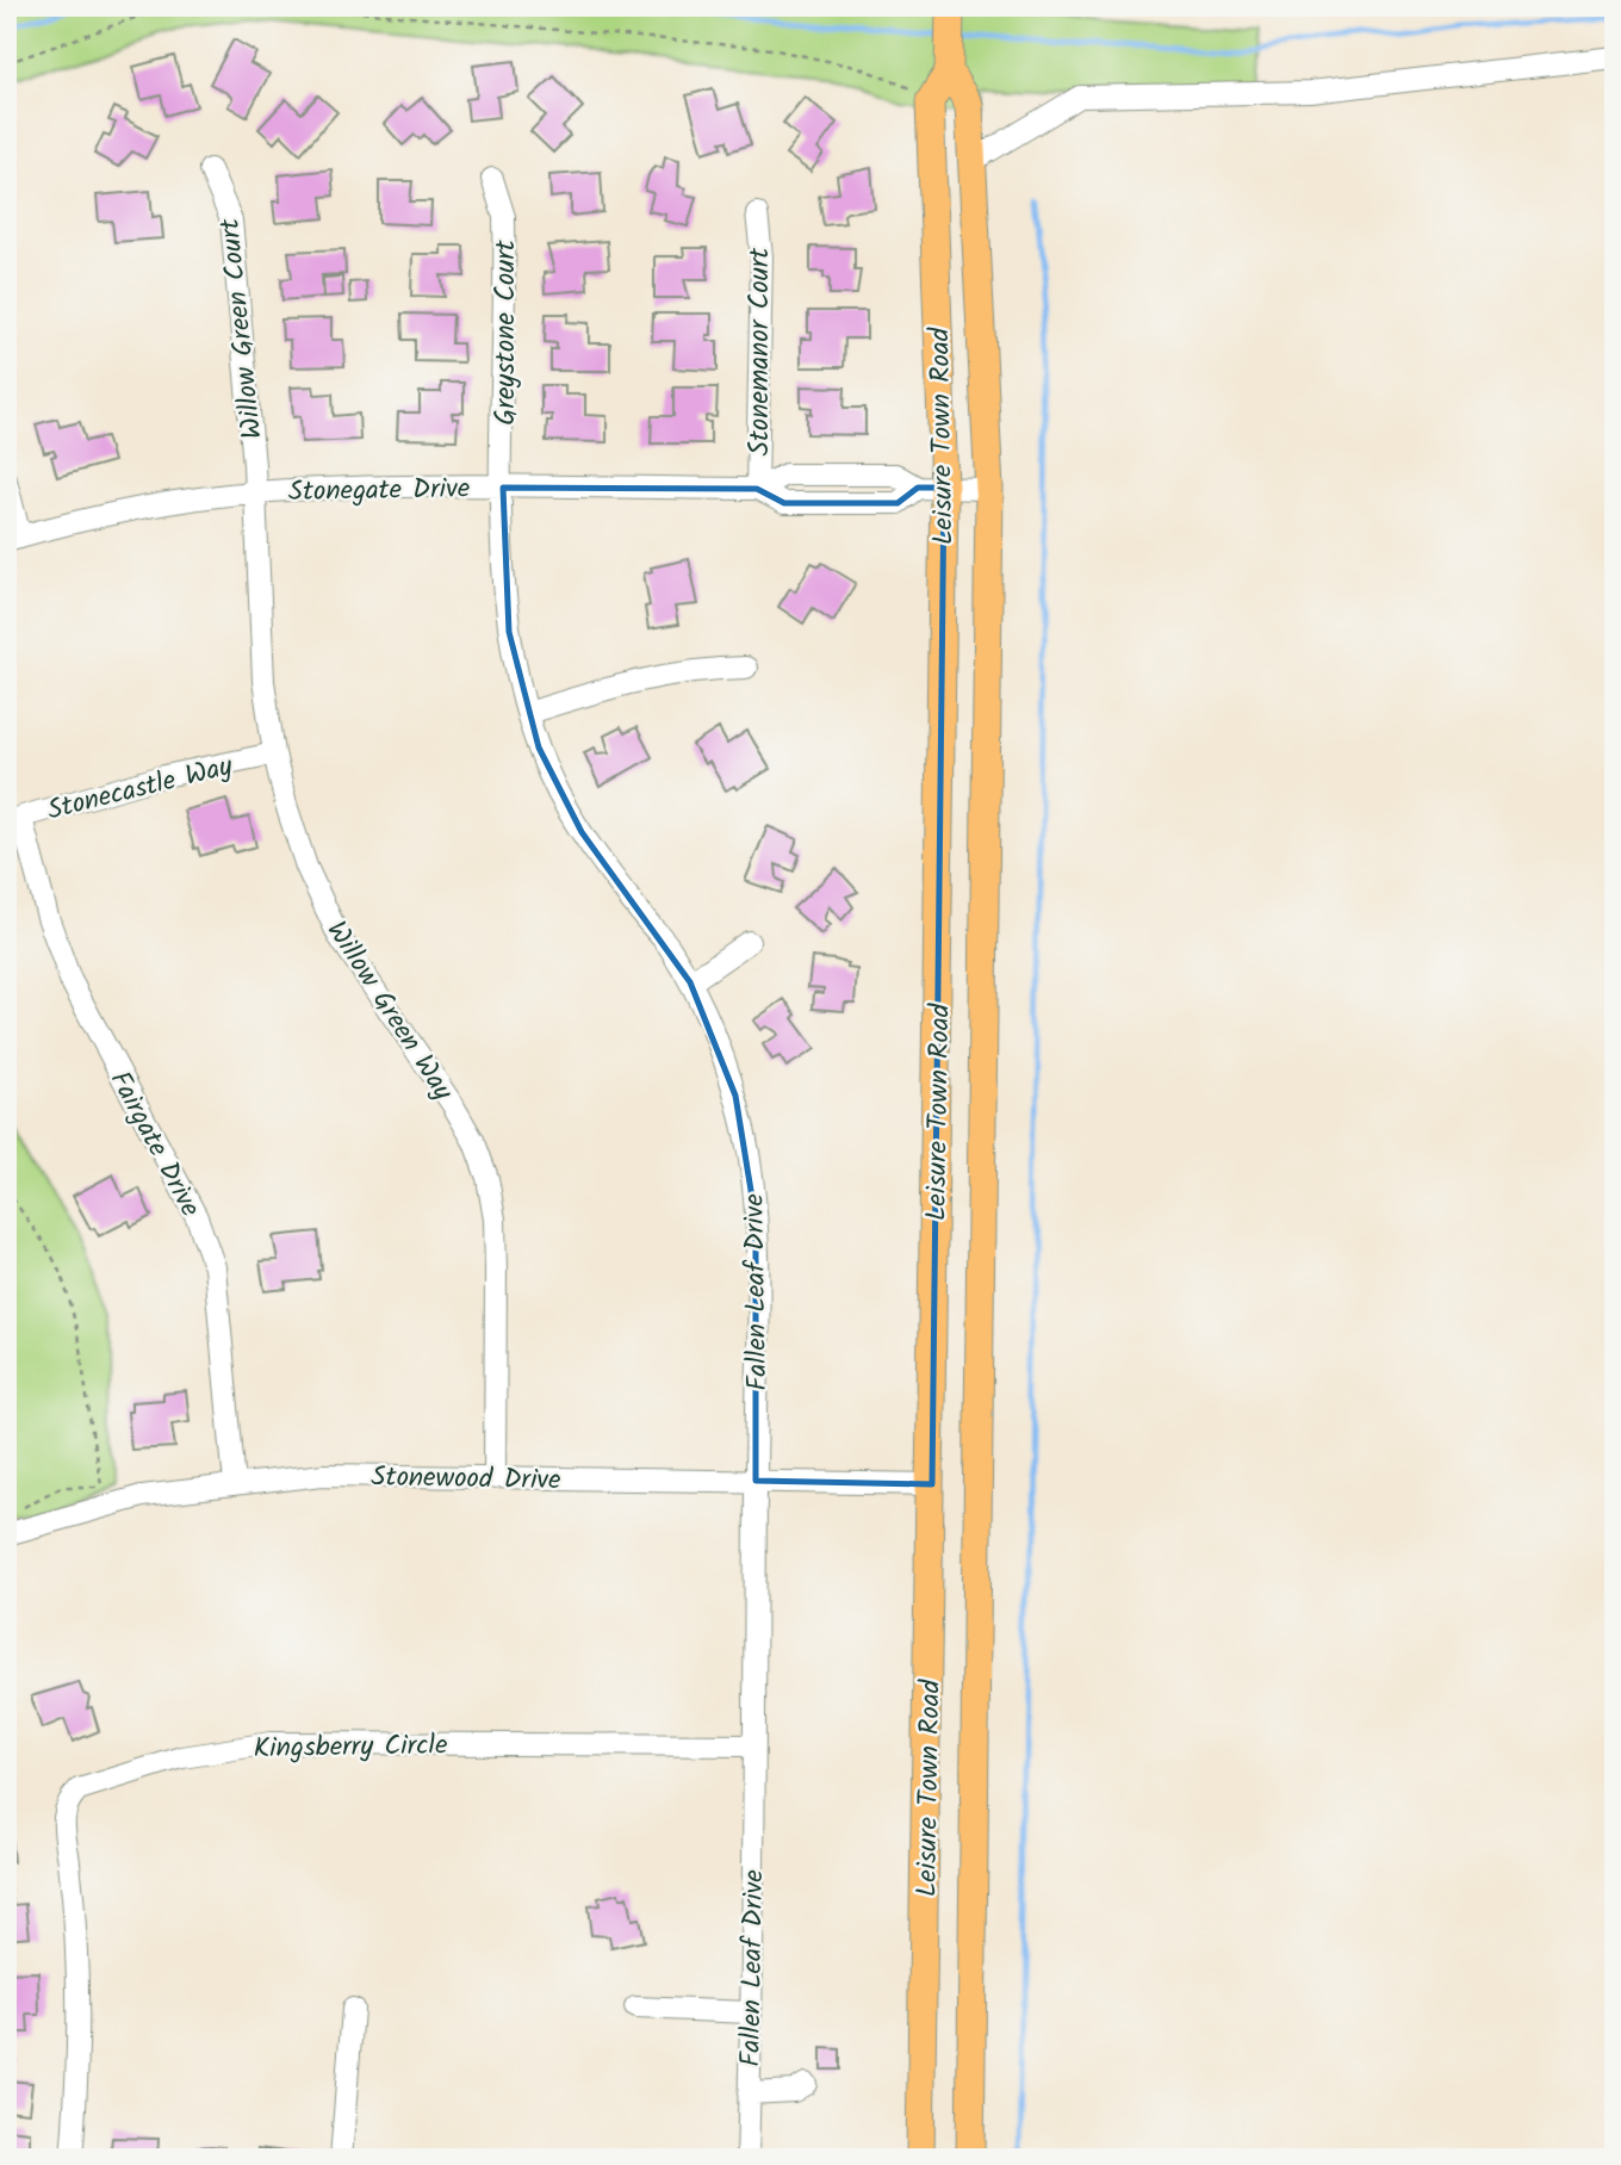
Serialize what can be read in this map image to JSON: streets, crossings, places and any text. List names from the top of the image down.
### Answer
{
  "streets": {
    "main road": ["Leisure Town Road"],
    "street": [
      "Willow Green Court",
      "Greystone Court",
      "Stonemanor Court",
      "Stonegate Drive",
      "Stonecastle Way",
      "Willow Green Way",
      "Fairgate Drive",
      "Fallen Leaf Drive",
      "Stonewood Drive",
      "Kingsberry Circle"
    ]
  },
  "crossings": [
    ["Willow Green Court", "Stonegate Drive"],
    ["Willow Green Court", "Willow Green Way"],
    ["Greystone Court", "Stonegate Drive"],
    ["Greystone Court", "Fallen Leaf Drive"],
    ["Stonemanor Court", "Stonegate Drive"],
    ["Leisure Town Road", "Stonegate Drive"],
    ["Leisure Town Road", "Stonewood Drive"],
    ["Stonegate Drive", "Willow Green Way"],
    ["Stonegate Drive", "Fallen Leaf Drive"],
    ["Stonecastle Way", "Willow Green Way"],
    ["Stonecastle Way", "Fairgate Drive"],
    ["Willow Green Way", "Stonewood Drive"],
    ["Fairgate Drive", "Stonewood Drive"],
    ["Fallen Leaf Drive", "Stonewood Drive"],
    ["Fallen Leaf Drive", "Kingsberry Circle"]
  ]
}
